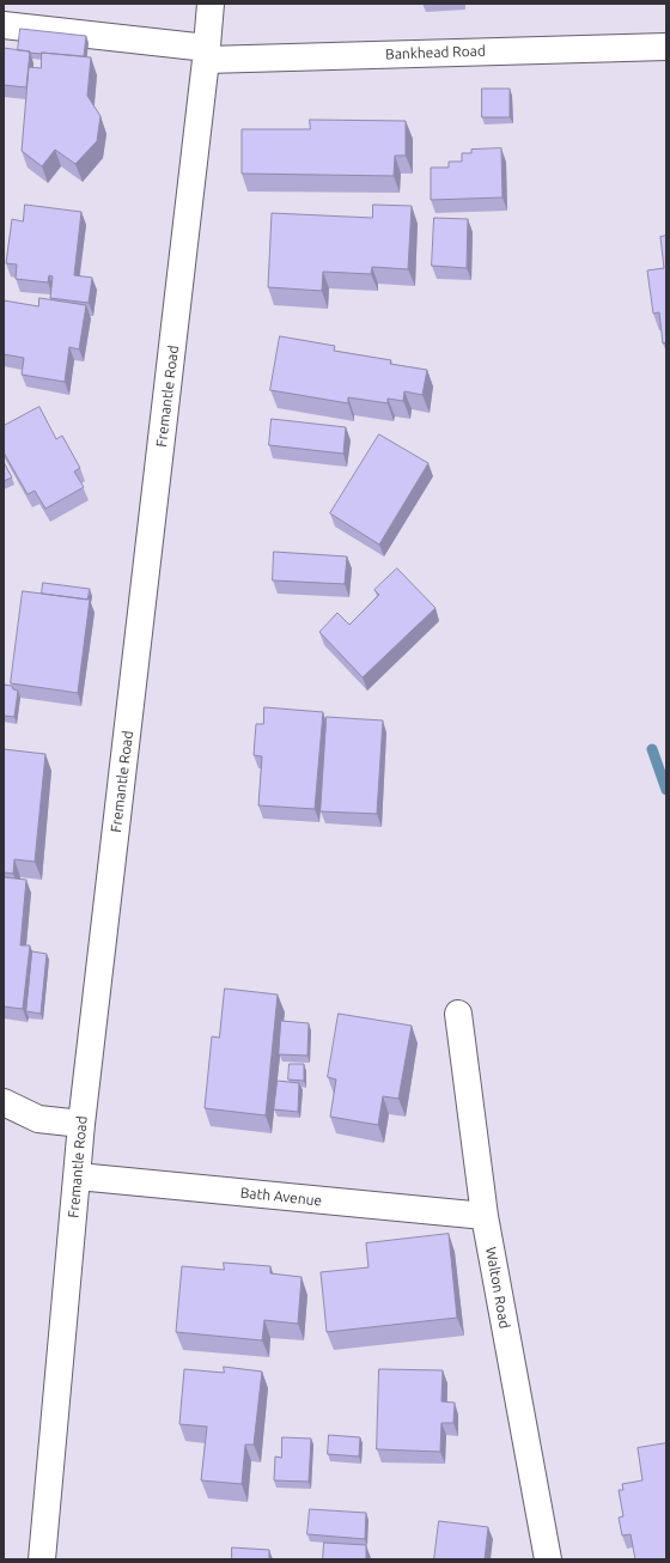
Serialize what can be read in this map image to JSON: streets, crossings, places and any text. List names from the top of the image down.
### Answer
{
  "streets": {
    "street": [
      "Bankhead Road",
      "Fremantle Road",
      "Bath Avenue",
      "Walton Road"
    ]
  },
  "crossings": [
    ["Bankhead Road", "Fremantle Road"],
    ["Fremantle Road", "Bath Avenue"],
    ["Bath Avenue", "Walton Road"]
  ]
}
